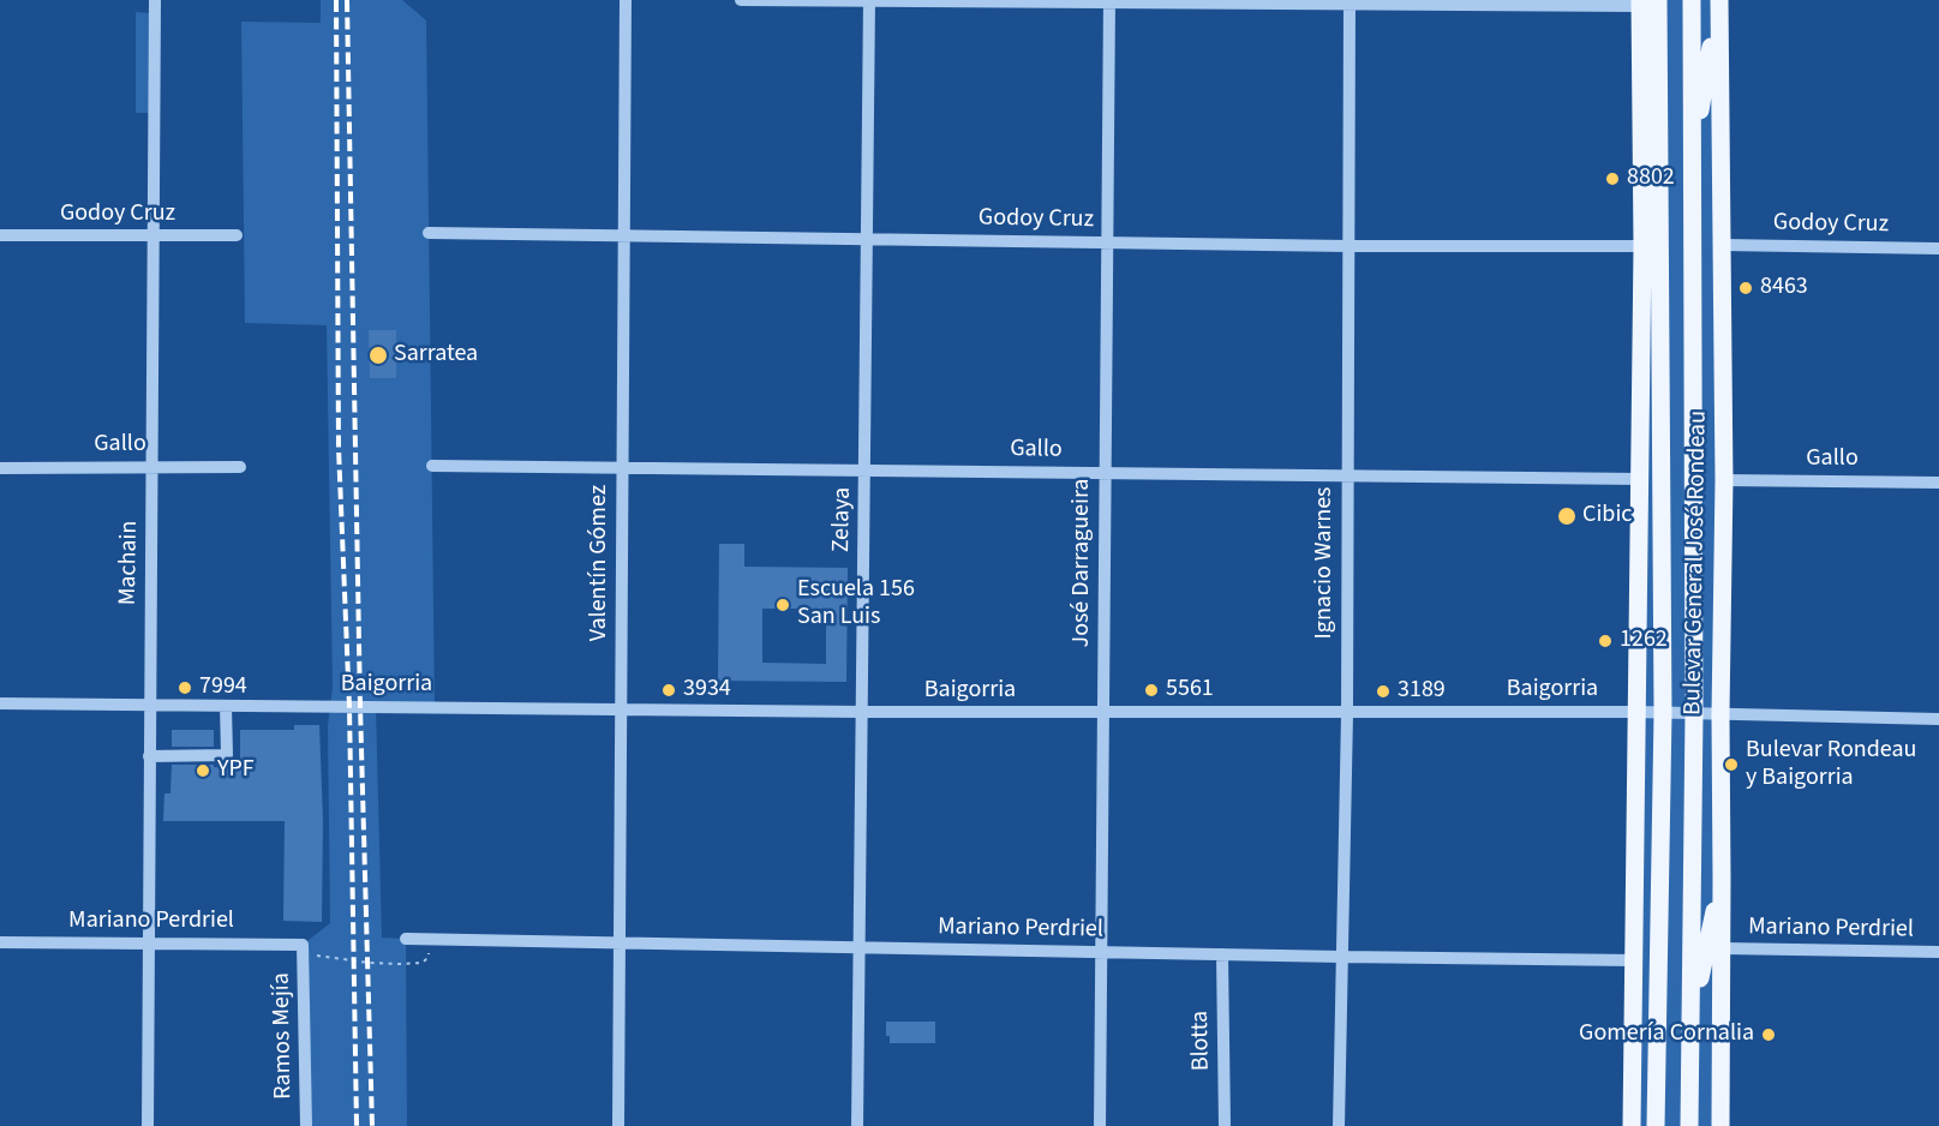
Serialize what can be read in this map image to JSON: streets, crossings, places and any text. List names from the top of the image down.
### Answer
{
  "streets": {
    "main road": ["Bulevar General José Rondeau"],
    "street": [
      "Godoy Cruz",
      "Gallo",
      "Zelaya",
      "Machain",
      "Valentín Gómez",
      "José Darragueira",
      "Ignacio Warnes",
      "Baigorria",
      "Mariano Perdriel",
      "Ramos Mejía",
      "Blotta"
    ]
  },
  "crossings": [
    ["Godoy Cruz", "Zelaya"],
    ["Godoy Cruz", "Machain"],
    ["Godoy Cruz", "Valentín Gómez"],
    ["Godoy Cruz", "José Darragueira"],
    ["Godoy Cruz", "Ignacio Warnes"],
    ["Godoy Cruz", "Bulevar General José Rondeau"],
    ["Gallo", "Zelaya"],
    ["Gallo", "Machain"],
    ["Gallo", "Valentín Gómez"],
    ["Gallo", "José Darragueira"],
    ["Gallo", "Ignacio Warnes"],
    ["Gallo", "Bulevar General José Rondeau"],
    ["Zelaya", "Baigorria"],
    ["Zelaya", "Mariano Perdriel"],
    ["Machain", "Baigorria"],
    ["Machain", "Mariano Perdriel"],
    ["Valentín Gómez", "Baigorria"],
    ["Valentín Gómez", "Mariano Perdriel"],
    ["José Darragueira", "Baigorria"],
    ["José Darragueira", "Mariano Perdriel"],
    ["Ignacio Warnes", "Baigorria"],
    ["Ignacio Warnes", "Mariano Perdriel"],
    ["Bulevar General José Rondeau", "Baigorria"],
    ["Bulevar General José Rondeau", "Mariano Perdriel"],
    ["Mariano Perdriel", "Ramos Mejía"],
    ["Mariano Perdriel", "Blotta"]
  ],
  "places": [
    "8802",
    "8463",
    "Sarratea",
    "Cibic",
    "Escuela 156 San Luis",
    "1262",
    "7994",
    "3934",
    "5561",
    "3189",
    "Bulevar Rondeau y Baigorria",
    "YPF",
    "Gomería Cornalia"
  ]
}
